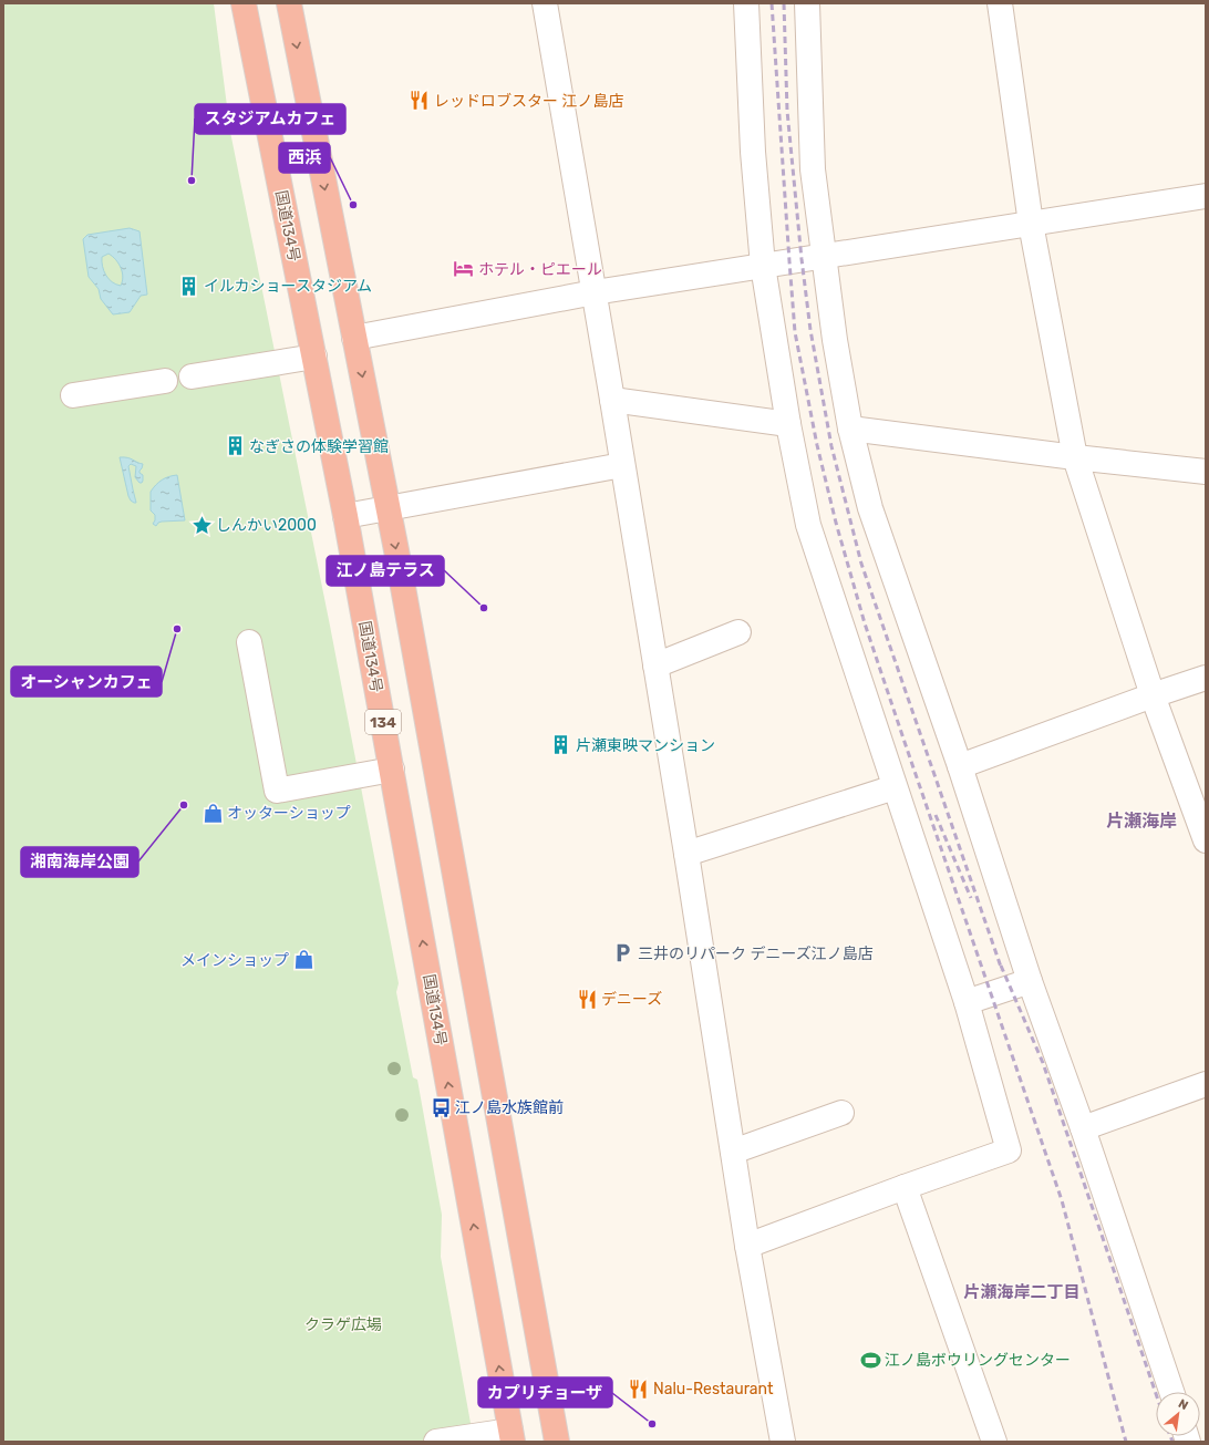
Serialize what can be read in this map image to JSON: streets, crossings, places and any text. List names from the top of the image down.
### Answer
{
  "streets": {
    "highway": ["国道134号", "134"]
  },
  "districts": ["片瀬海岸", "片瀬海岸二丁目"],
  "parks": ["クラゲ広場"],
  "places": {
    "restaurant": ["レッドロブスター 江ノ島店", "デニーズ", "Nalu-Restaurant"],
    "other": [
      "スタジアムカフェ",
      "西浜",
      "江ノ島テラス",
      "オーシャンカフェ",
      "湘南海岸公園",
      "カプリチョーザ"
    ],
    "hotel": ["ホテル・ピエール"],
    "building": ["イルカショースタジアム", "なぎさの体験学習館", "片瀬東映マンション"],
    "place": ["しんかい2000"],
    "shop": ["オッターショップ", "メインショップ"],
    "parking": ["三井のリパーク デニーズ江ノ島店"],
    "bus stop": ["江ノ島水族館前"],
    "sports": ["江ノ島ボウリングセンター"]
  },
  "north": "top right"
}
